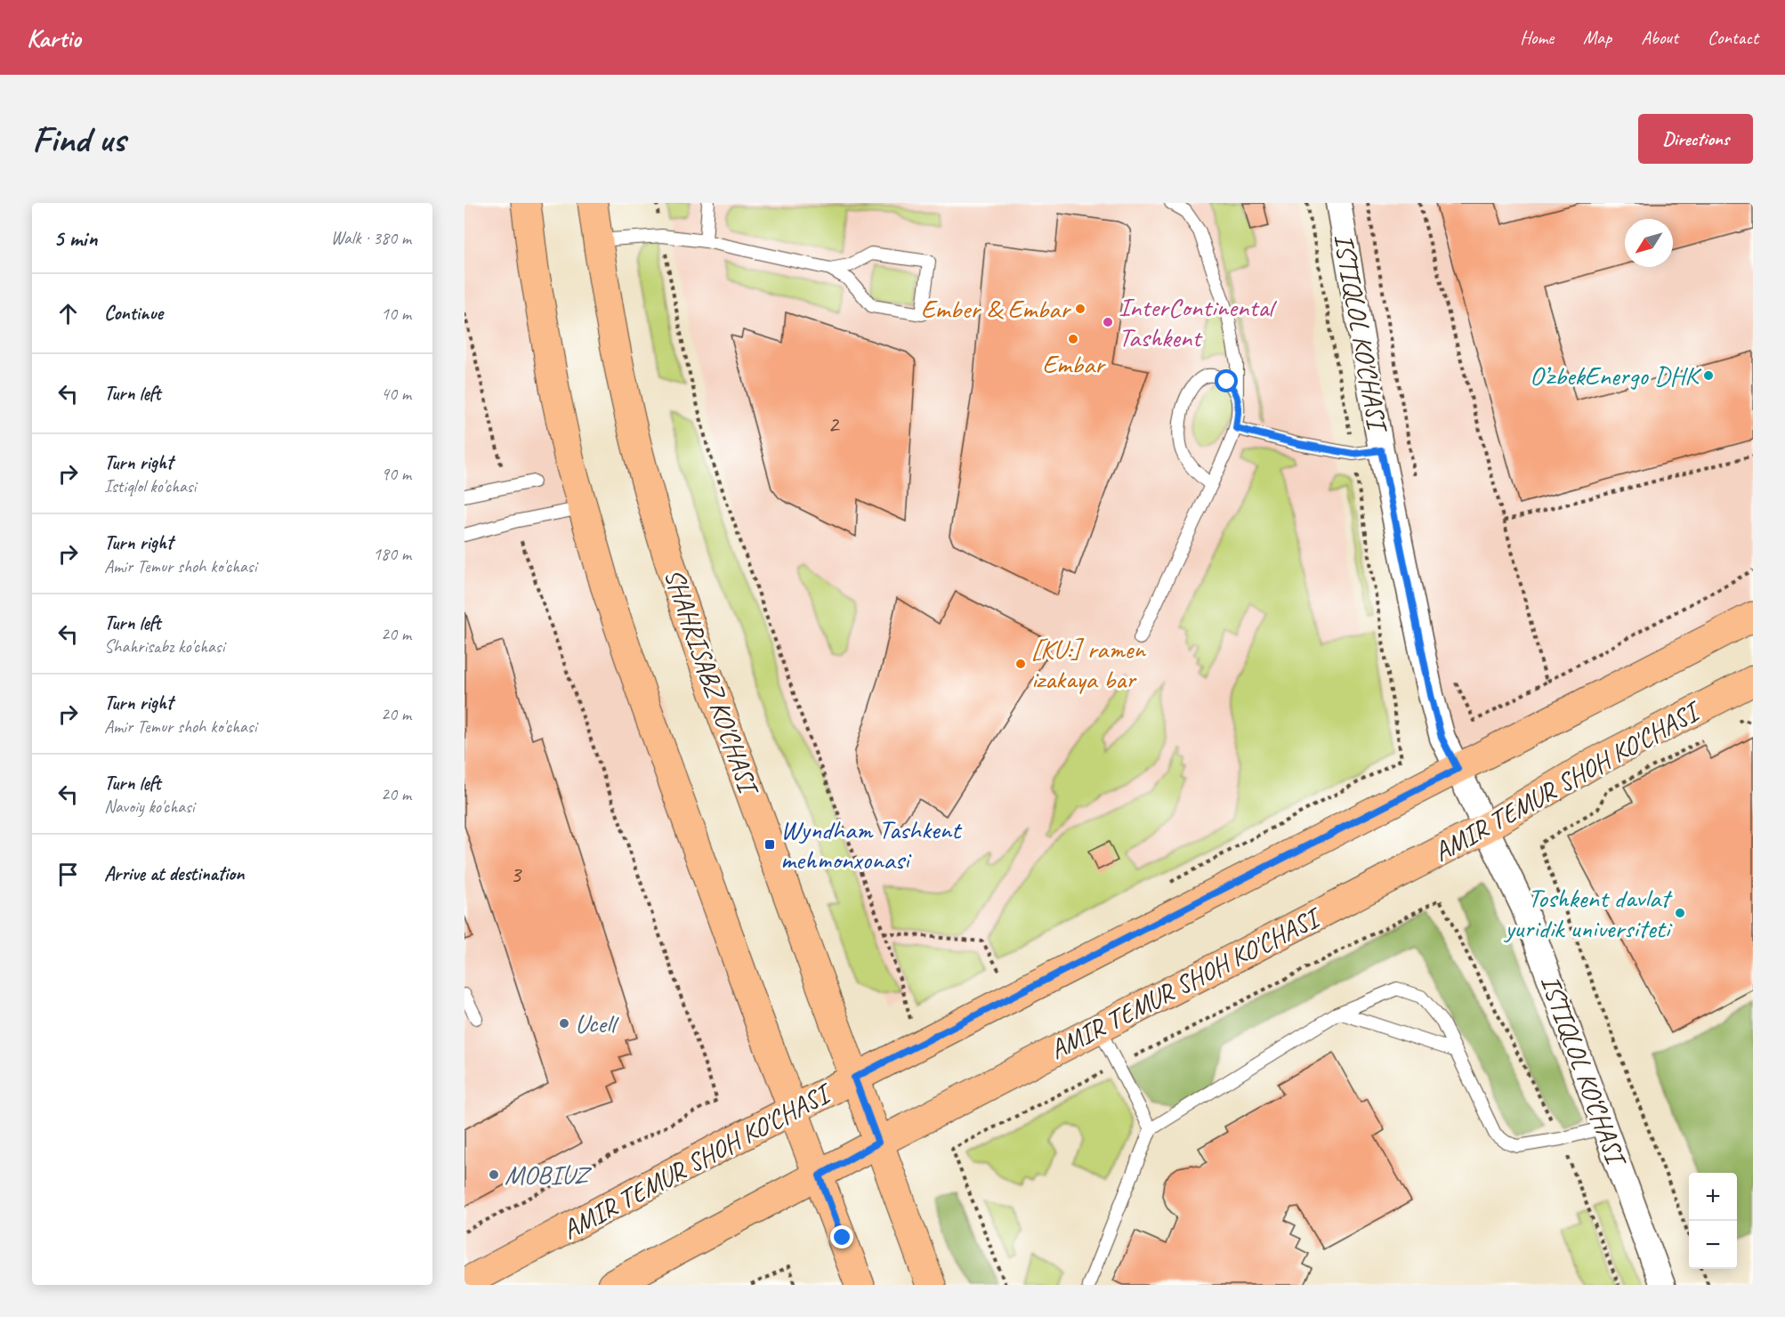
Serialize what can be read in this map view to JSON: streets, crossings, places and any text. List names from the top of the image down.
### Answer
{
  "streets": {
    "main road": ["SHAHRISABZ KO'CHASI", "AMIR TEMUR SHOH KO'CHASI"],
    "street": ["ISTIQLOL KO'CHASI", "ISTIQLOL KO‘CHASI"]
  },
  "crossings": [
    ["ISTIQLOL KO'CHASI", "AMIR TEMUR SHOH KO'CHASI"],
    ["ISTIQLOL KO'CHASI", "ISTIQLOL KO‘CHASI"],
    ["SHAHRISABZ KO'CHASI", "AMIR TEMUR SHOH KO'CHASI"],
    ["AMIR TEMUR SHOH KO'CHASI", "ISTIQLOL KO‘CHASI"]
  ],
  "places": {
    "other": [
      "Ember & Embar",
      "InterContinental Tashkent",
      "Embar",
      "O’zbekEnergo DHK",
      "[KU:] ramen izakaya bar",
      "Toshkent davlat yuridik universiteti",
      "Ucell",
      "MOBIUZ"
    ],
    "transit": ["Wyndham Tashkent mehmonxonasi"]
  },
  "house_numbers": ["2", "3"],
  "north": "bottom left",
  "page": {
    "header": "Kartio",
    "nav": [
      "Home",
      "Map",
      "About",
      "Contact"
    ],
    "buttons": "Directions",
    "title": "Find us",
    "heading": ["5 min", "Walk · 380 m"],
    "list": [
      ["Continue", "10 m"],
      ["Turn left", "40 m"],
      ["Turn right", "Istiqlol ko'chasi", "90 m"],
      ["Turn right", "Amir Temur shoh ko'chasi", "180 m"],
      ["Turn left", "Shahrisabz ko'chasi", "20 m"],
      ["Turn right", "Amir Temur shoh ko'chasi", "20 m"],
      ["Turn left", "Navoiy ko'chasi", "20 m"],
      "Arrive at destination"
    ],
    "map_buttons": ["+", "−"]
  }
}
